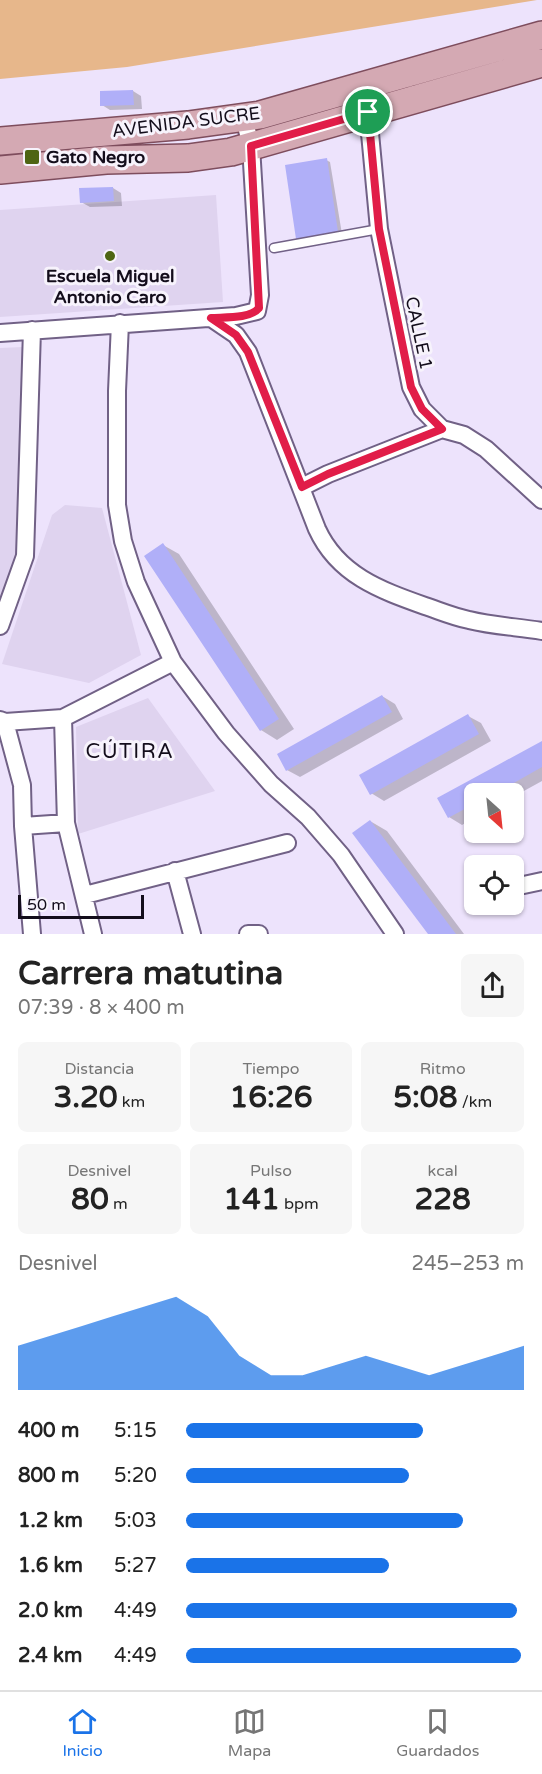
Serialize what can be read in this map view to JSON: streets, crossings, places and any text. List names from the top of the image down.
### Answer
{
  "streets": {
    "main road": ["AVENIDA SUCRE"],
    "street": ["CALLE 1"]
  },
  "crossings": [
    ["AVENIDA SUCRE", "CALLE 1"]
  ],
  "districts": ["CÚTIRA"],
  "places": {
    "transit": ["Gato Negro"],
    "other": ["Escuela Miguel Antonio Caro"]
  },
  "scale_bar": "50 m",
  "north": "bottom right",
  "page": {
    "scale": "50 m",
    "heading": ["Carrera matutina", "07:39 · 8 × 400 m"],
    "stats": [
      ["Distancia", "3.20 km"],
      ["Tiempo", "16:26"],
      ["Ritmo", "5:08 /km"],
      ["Desnivel", "80 m"],
      ["Pulso", "141 bpm"],
      ["kcal", "228"]
    ],
    "chart": ["Desnivel", "245–253 m"],
    "list": [
      {
        "name": "400 m",
        "note": "5:15"
      },
      {
        "name": "800 m",
        "note": "5:20"
      },
      {
        "name": "1.2 km",
        "note": "5:03"
      },
      {
        "name": "1.6 km",
        "note": "5:27"
      },
      {
        "name": "2.0 km",
        "note": "4:49"
      },
      {
        "name": "2.4 km",
        "note": "4:49"
      }
    ],
    "tabs": ["Inicio", "Mapa", "Guardados"]
  }
}
